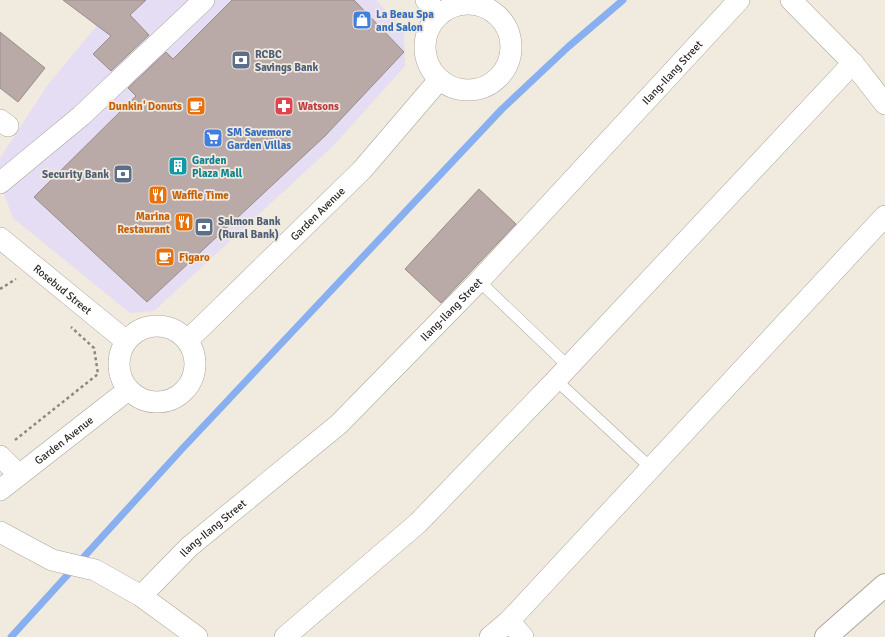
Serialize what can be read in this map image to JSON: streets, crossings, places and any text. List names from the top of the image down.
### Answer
{
  "streets": {
    "street": ["Ilang-Ilang Street", "Garden Avenue", "Rosebud Street"]
  },
  "crossings": [
    ["Garden Avenue", "Rosebud Street"]
  ],
  "places": {
    "shop": ["La Beau Spa and Salon"],
    "bank": ["RCBC Savings Bank", "Security Bank", "Salmon Bank (Rural Bank)"],
    "cafe": ["Dunkin' Donuts", "Figaro"],
    "pharmacy": ["Watsons"],
    "supermarket": ["SM Savemore Garden Villas"],
    "building": ["Garden Plaza Mall"],
    "restaurant": ["Waffle Time", "Marina Restaurant"]
  }
}
